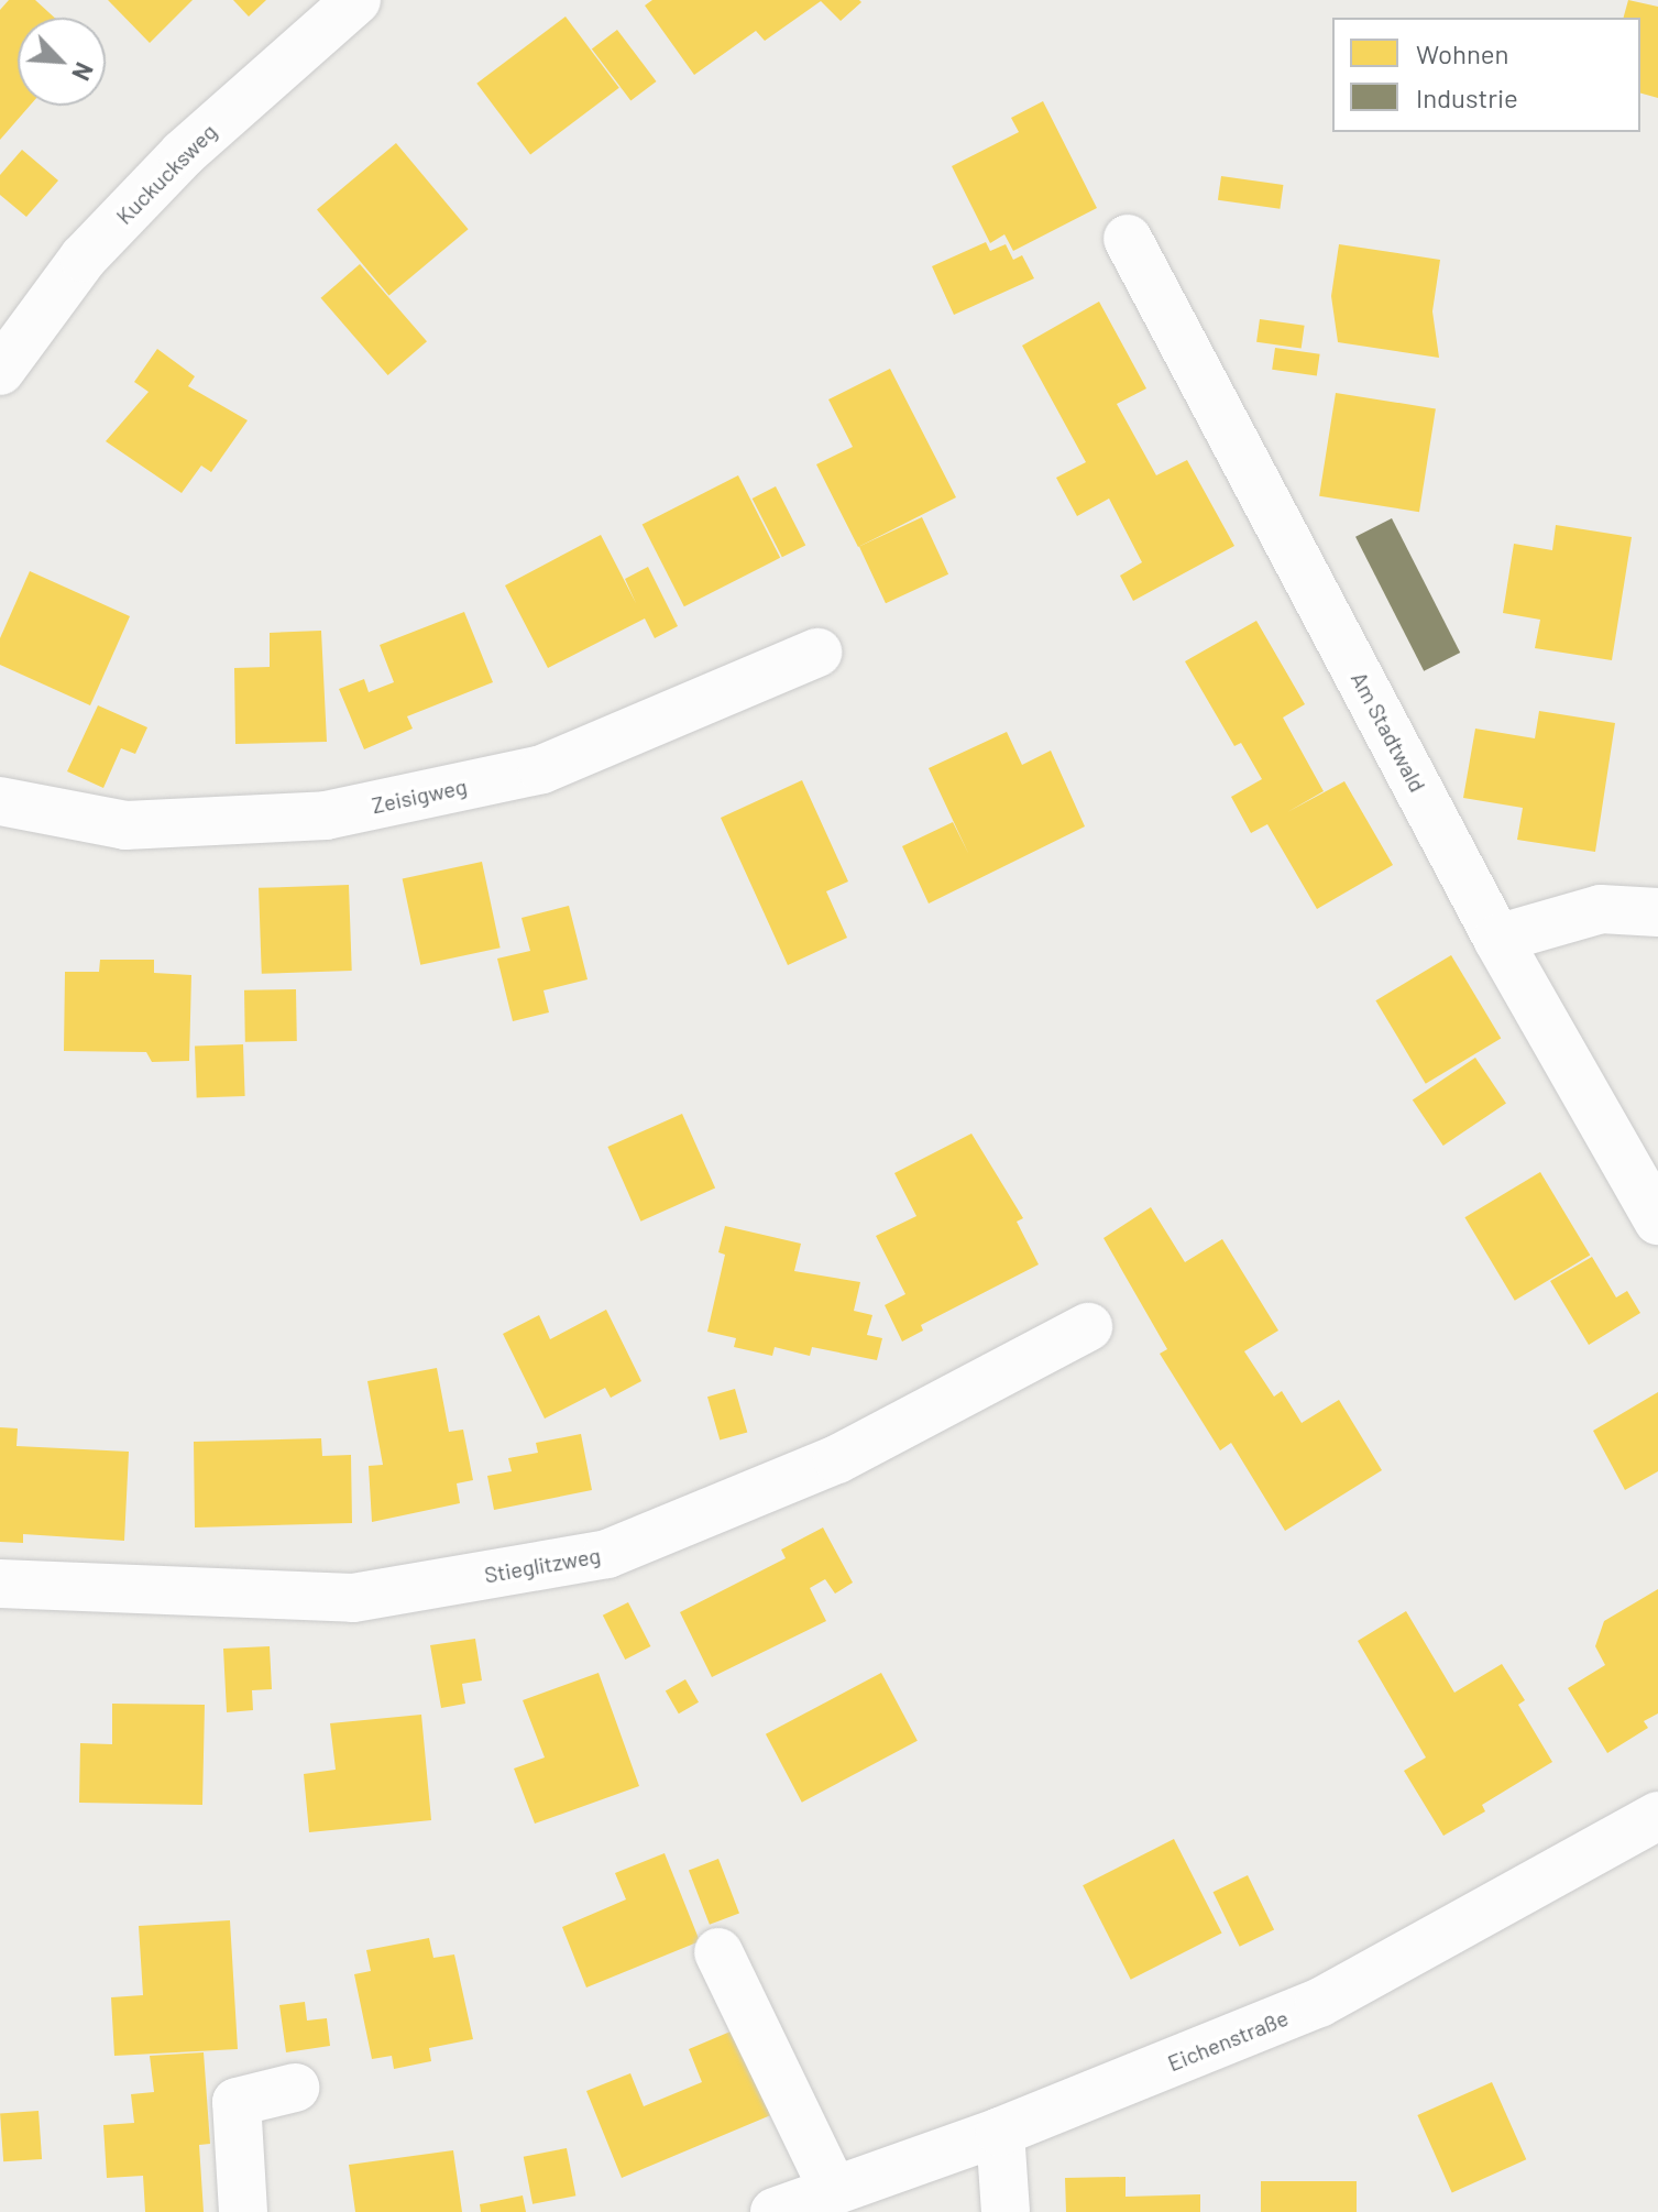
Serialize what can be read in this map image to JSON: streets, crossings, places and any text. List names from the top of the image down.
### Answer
{
  "streets": {
    "street": [
      "Kuckucksweg",
      "Am Stadtwald",
      "Zeisigweg",
      "Stieglitzweg",
      "Eichenstraße"
    ]
  },
  "legend": ["Wohnen", "Industrie"],
  "north": "bottom right"
}
